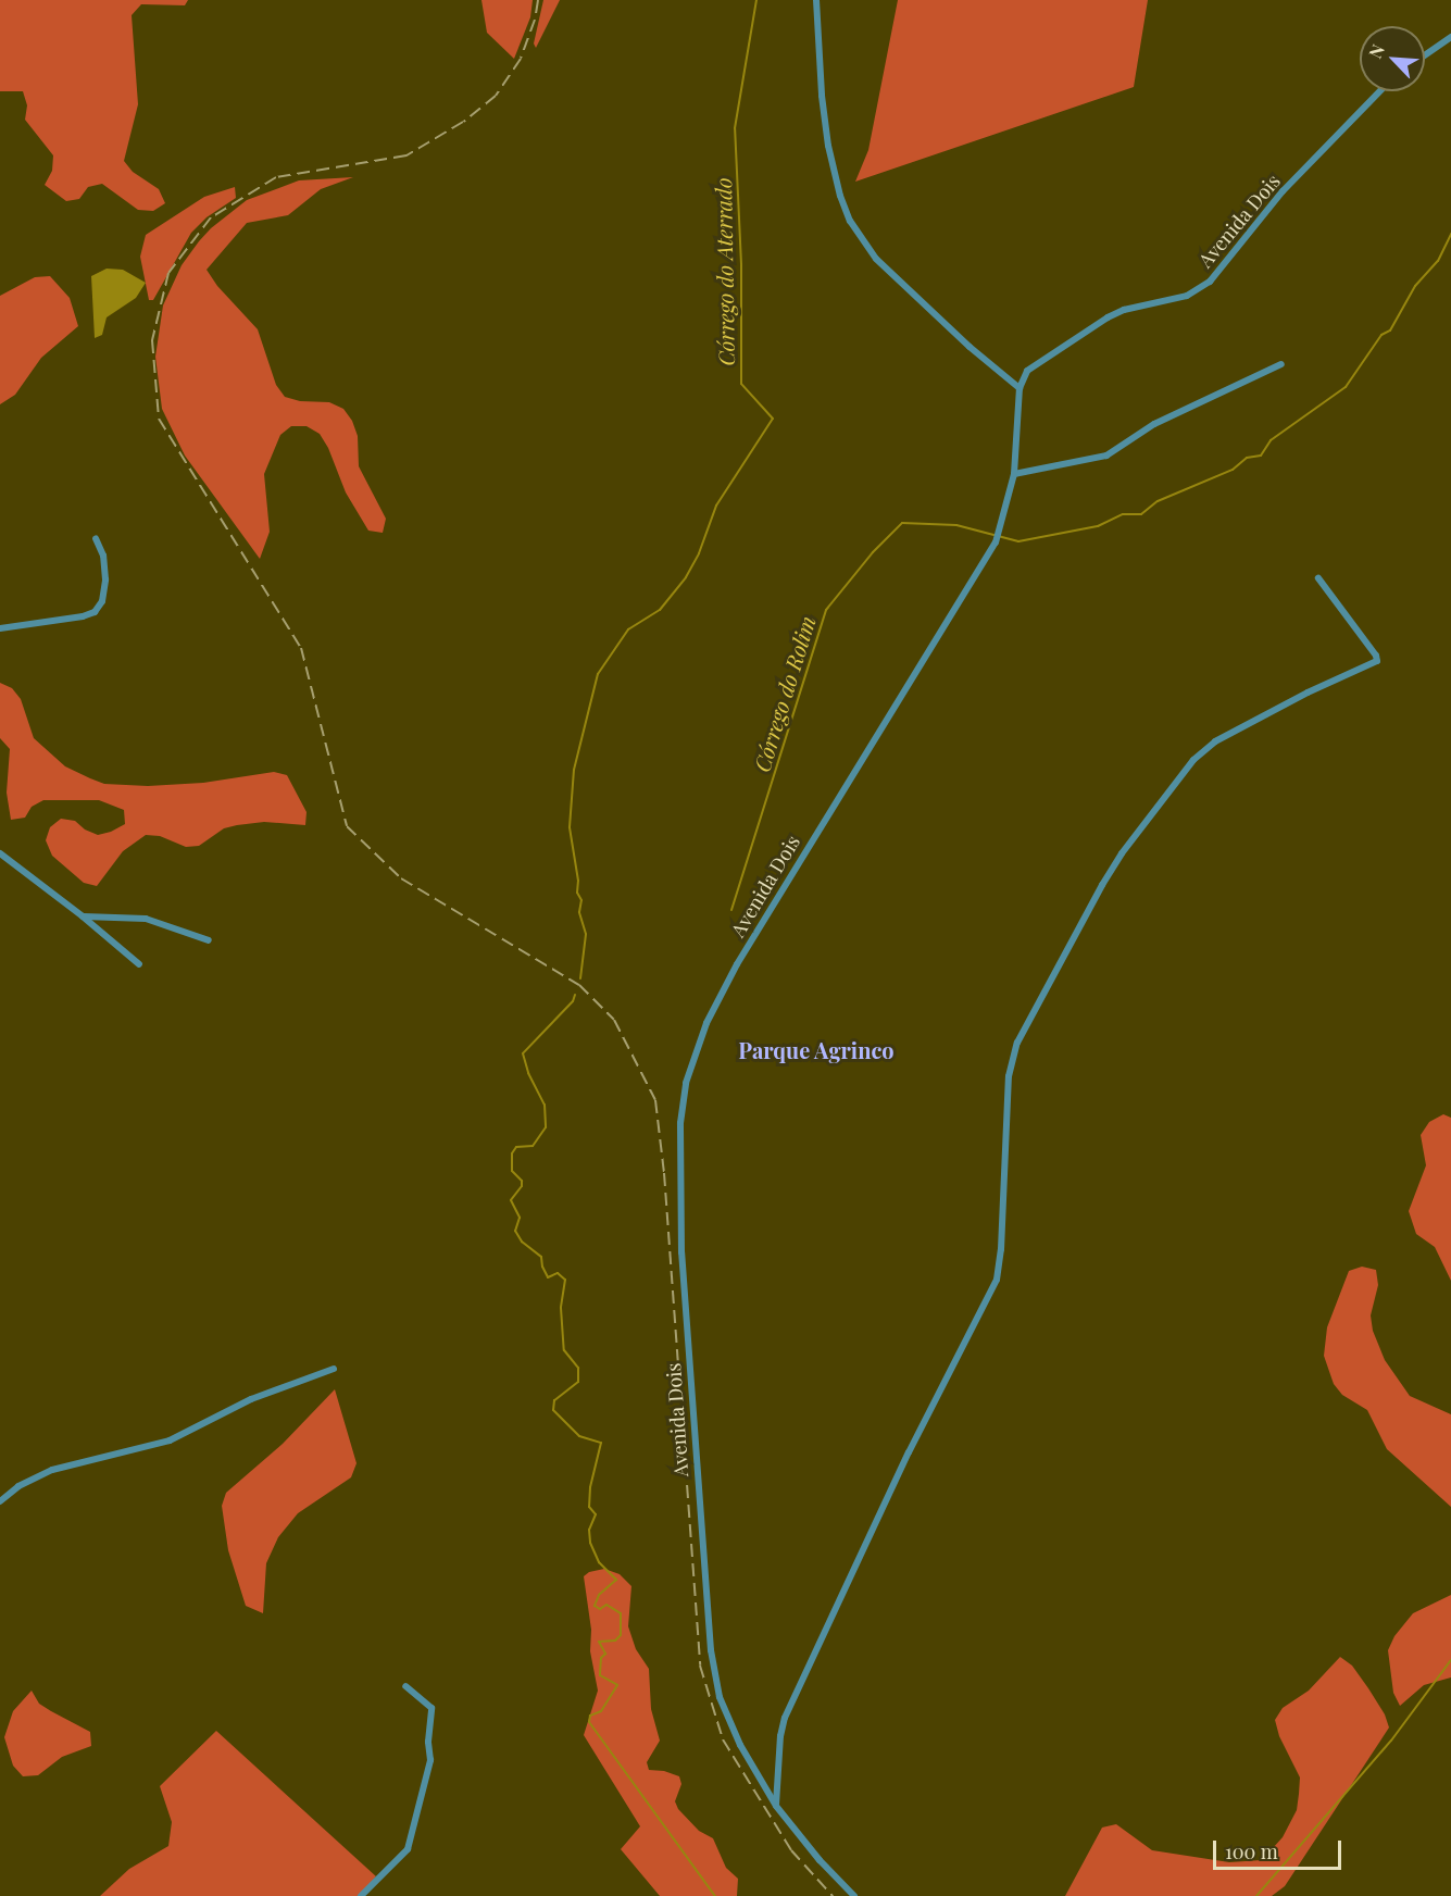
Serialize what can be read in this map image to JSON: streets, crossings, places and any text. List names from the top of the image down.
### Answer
{
  "streets": {
    "street": ["Avenida Dois"]
  },
  "districts": ["Parque Agrinco"],
  "water": ["Córrego do Aterrado", "Córrego do Rolim"],
  "scale_bar": "100 m",
  "north": "top left"
}
